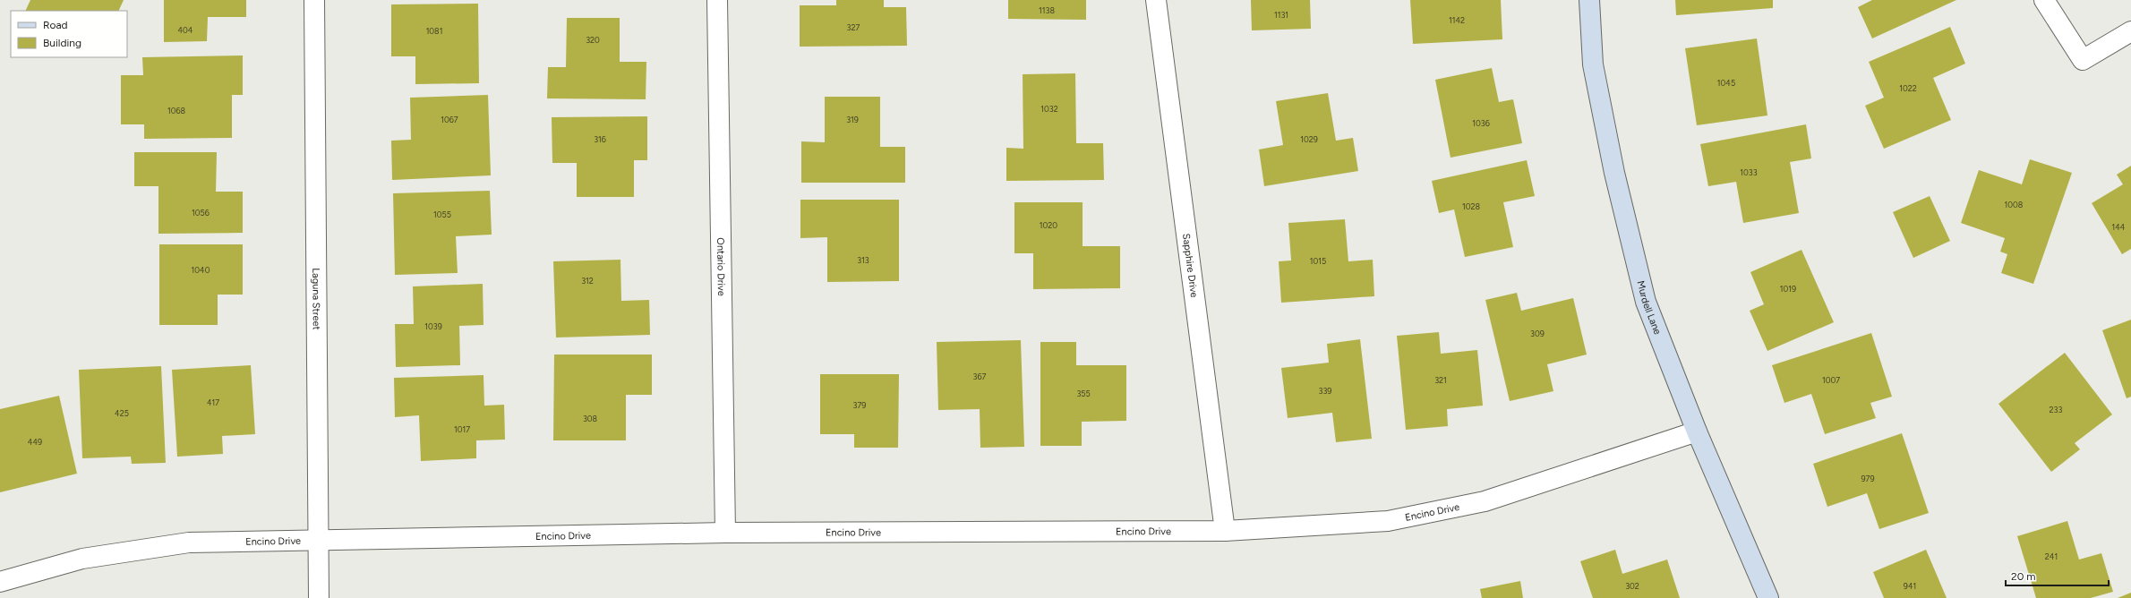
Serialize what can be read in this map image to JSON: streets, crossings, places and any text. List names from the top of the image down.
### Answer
{
  "streets": {
    "street": [
      "Sapphire Drive",
      "Ontario Drive",
      "Laguna Street",
      "Murdell Lane",
      "Encino Drive"
    ]
  },
  "crossings": [
    ["Sapphire Drive", "Encino Drive"],
    ["Ontario Drive", "Encino Drive"],
    ["Laguna Street", "Encino Drive"],
    ["Murdell Lane", "Encino Drive"]
  ],
  "house_numbers": [
    "1138",
    "1131",
    "1142",
    "327",
    "404",
    "1081",
    "320",
    "1045",
    "1022",
    "1032",
    "1068",
    "1067",
    "319",
    "1036",
    "316",
    "1029",
    "1033",
    "1008",
    "1028",
    "1056",
    "1055",
    "1020",
    "144",
    "313",
    "1015",
    "1040",
    "312",
    "1019",
    "1039",
    "309",
    "367",
    "321",
    "1007",
    "339",
    "355",
    "417",
    "379",
    "233",
    "425",
    "308",
    "1017",
    "449",
    "979",
    "241",
    "302",
    "941"
  ],
  "legend": ["Road", "Building"],
  "scale_bar": "20 m"
}
